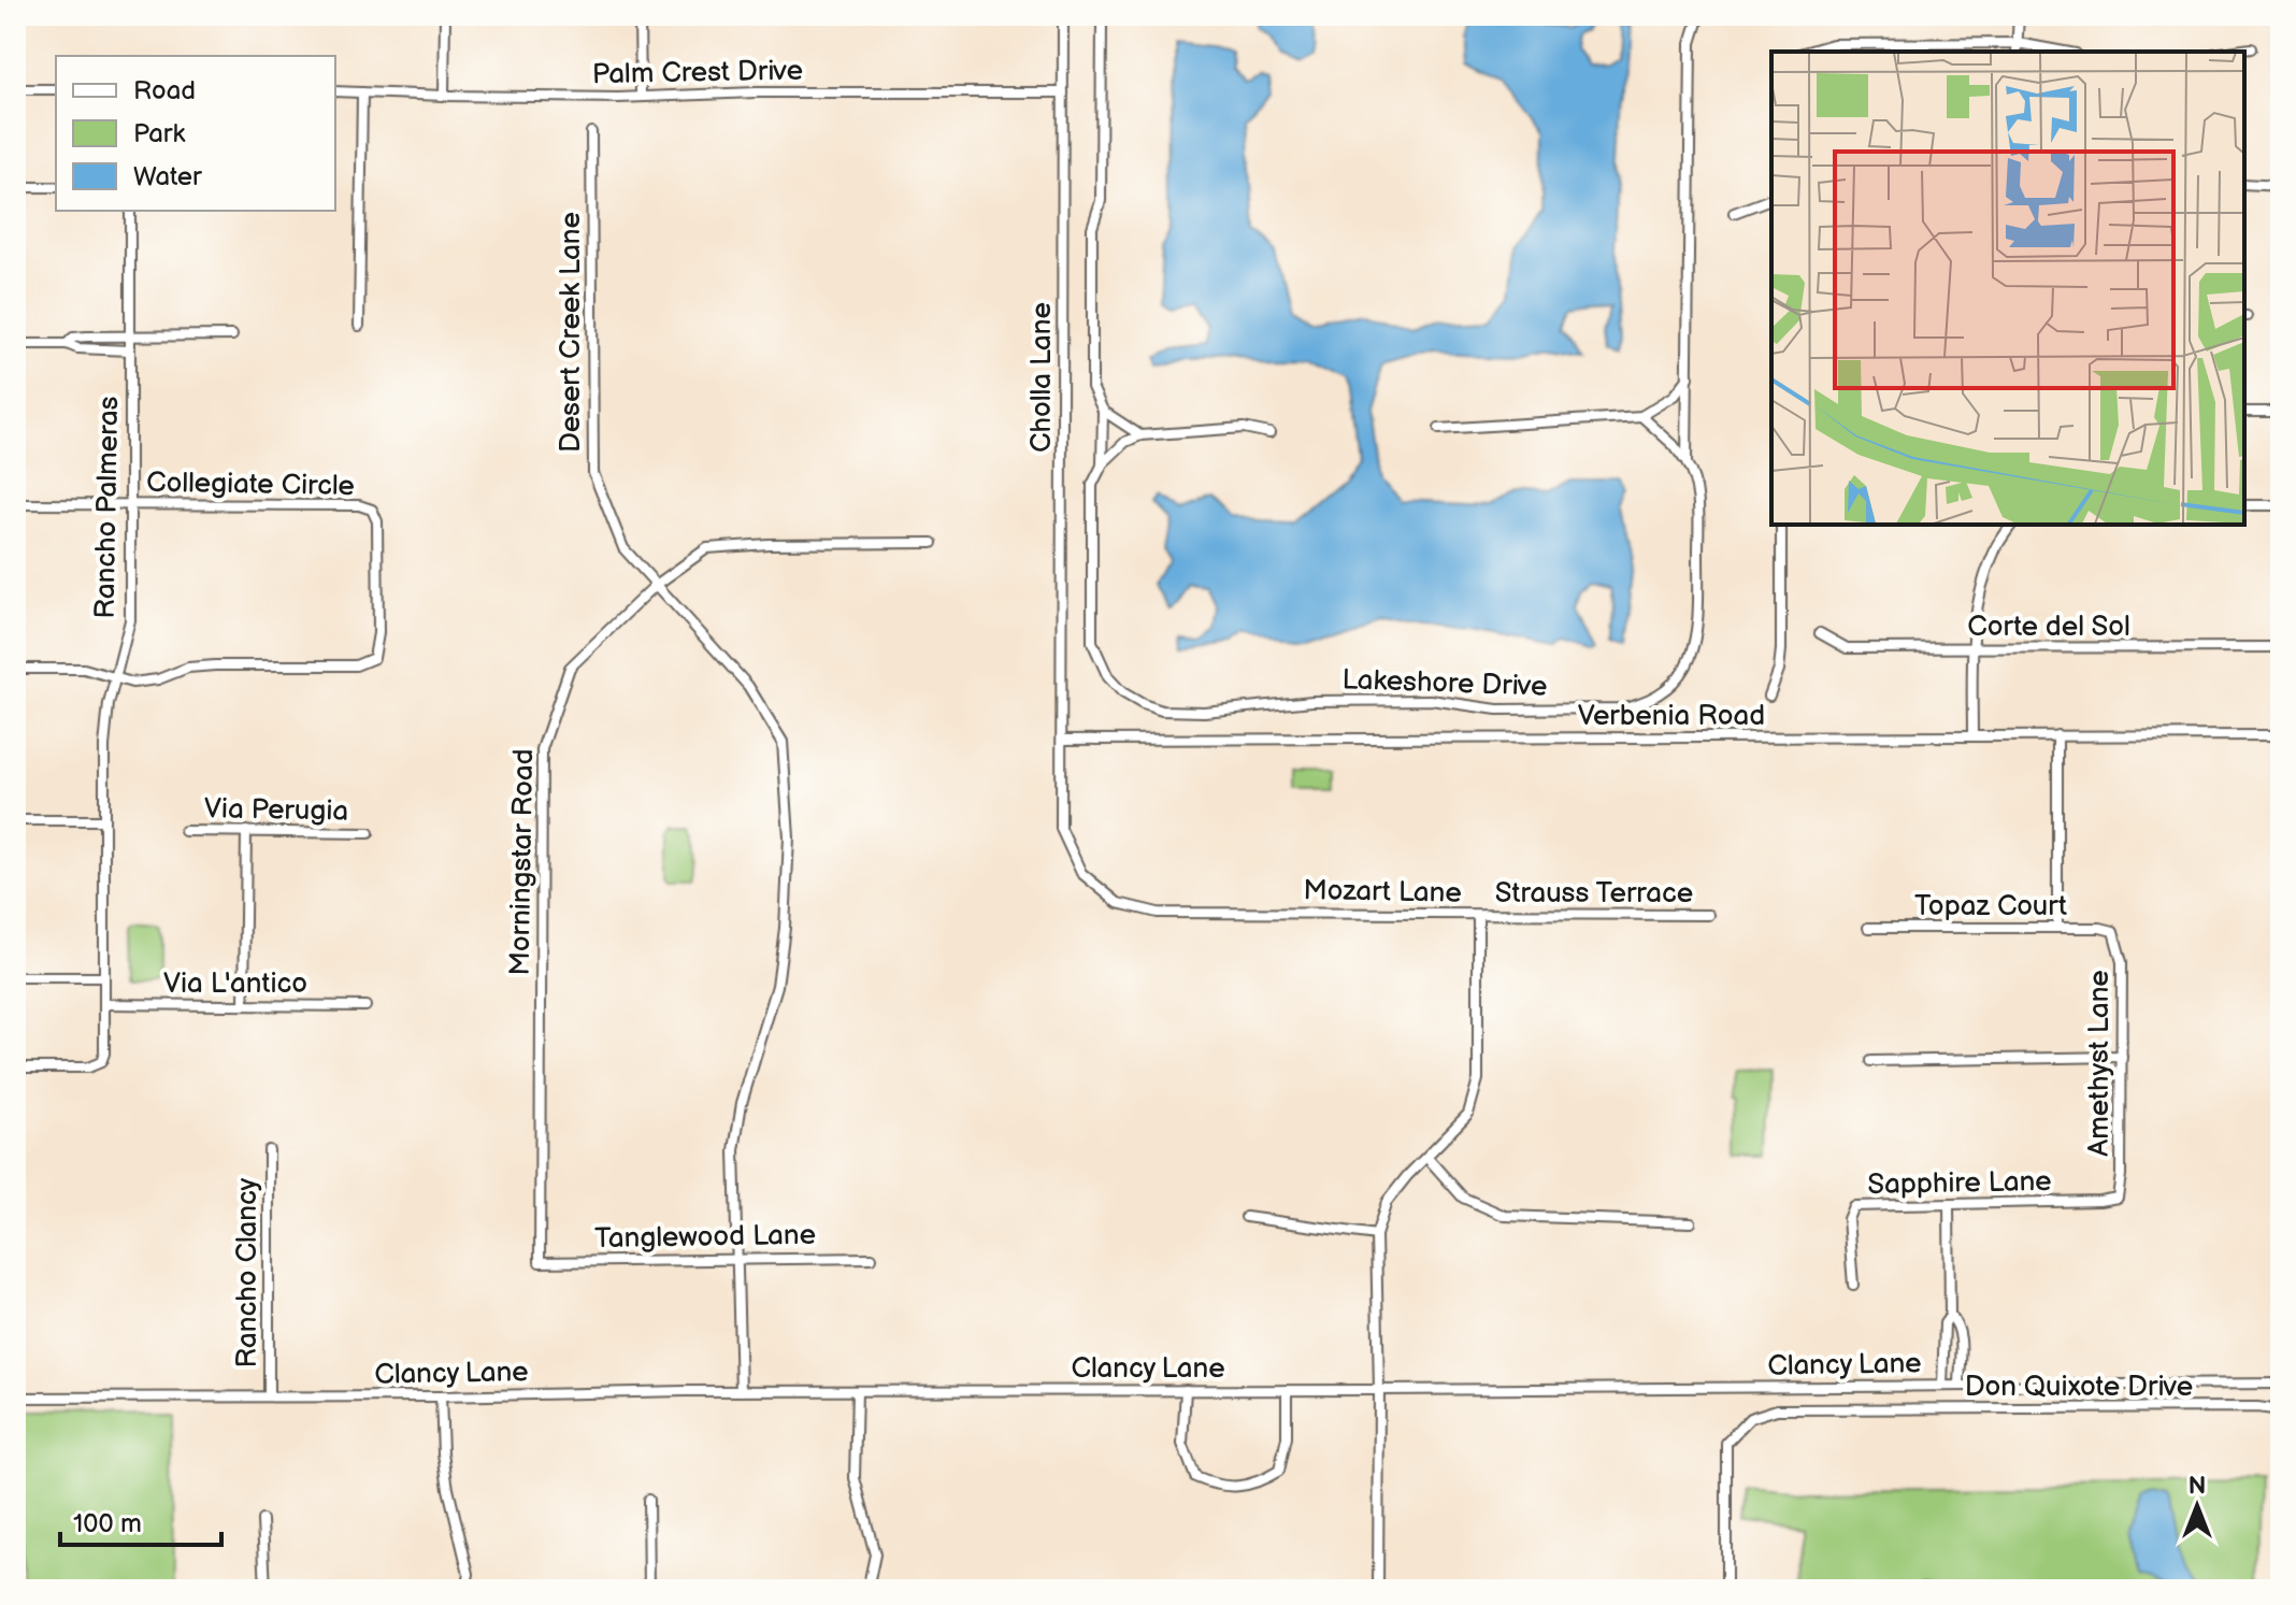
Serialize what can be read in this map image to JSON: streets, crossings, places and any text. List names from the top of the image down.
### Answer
{
  "streets": {
    "street": [
      "Palm Crest Drive",
      "Desert Creek Lane",
      "Cholla Lane",
      "Collegiate Circle",
      "Rancho Palmeras",
      "Corte del Sol",
      "Lakeshore Drive",
      "Verbenia Road",
      "Via Perugia",
      "Morningstar Road",
      "Mozart Lane",
      "Strauss Terrace",
      "Topaz Court",
      "Via L'antico",
      "Amethyst Lane",
      "Sapphire Lane",
      "Tanglewood Lane",
      "Rancho Clancy",
      "Clancy Lane",
      "Don Quixote Drive"
    ]
  },
  "crossings": [
    ["Palm Crest Drive", "Cholla Lane"],
    ["Desert Creek Lane", "Morningstar Road"],
    ["Desert Creek Lane", "Tanglewood Lane"],
    ["Desert Creek Lane", "Clancy Lane"],
    ["Cholla Lane", "Verbenia Road"],
    ["Cholla Lane", "Mozart Lane"],
    ["Collegiate Circle", "Rancho Palmeras"],
    ["Rancho Palmeras", "Via L'antico"],
    ["Verbenia Road", "Mozart Lane"],
    ["Morningstar Road", "Tanglewood Lane"],
    ["Mozart Lane", "Strauss Terrace"],
    ["Mozart Lane", "Clancy Lane"],
    ["Topaz Court", "Amethyst Lane"],
    ["Amethyst Lane", "Sapphire Lane"],
    ["Rancho Clancy", "Clancy Lane"]
  ],
  "legend": ["Road", "Park", "Water"],
  "scale_bar": "100 m",
  "north": "top"
}
